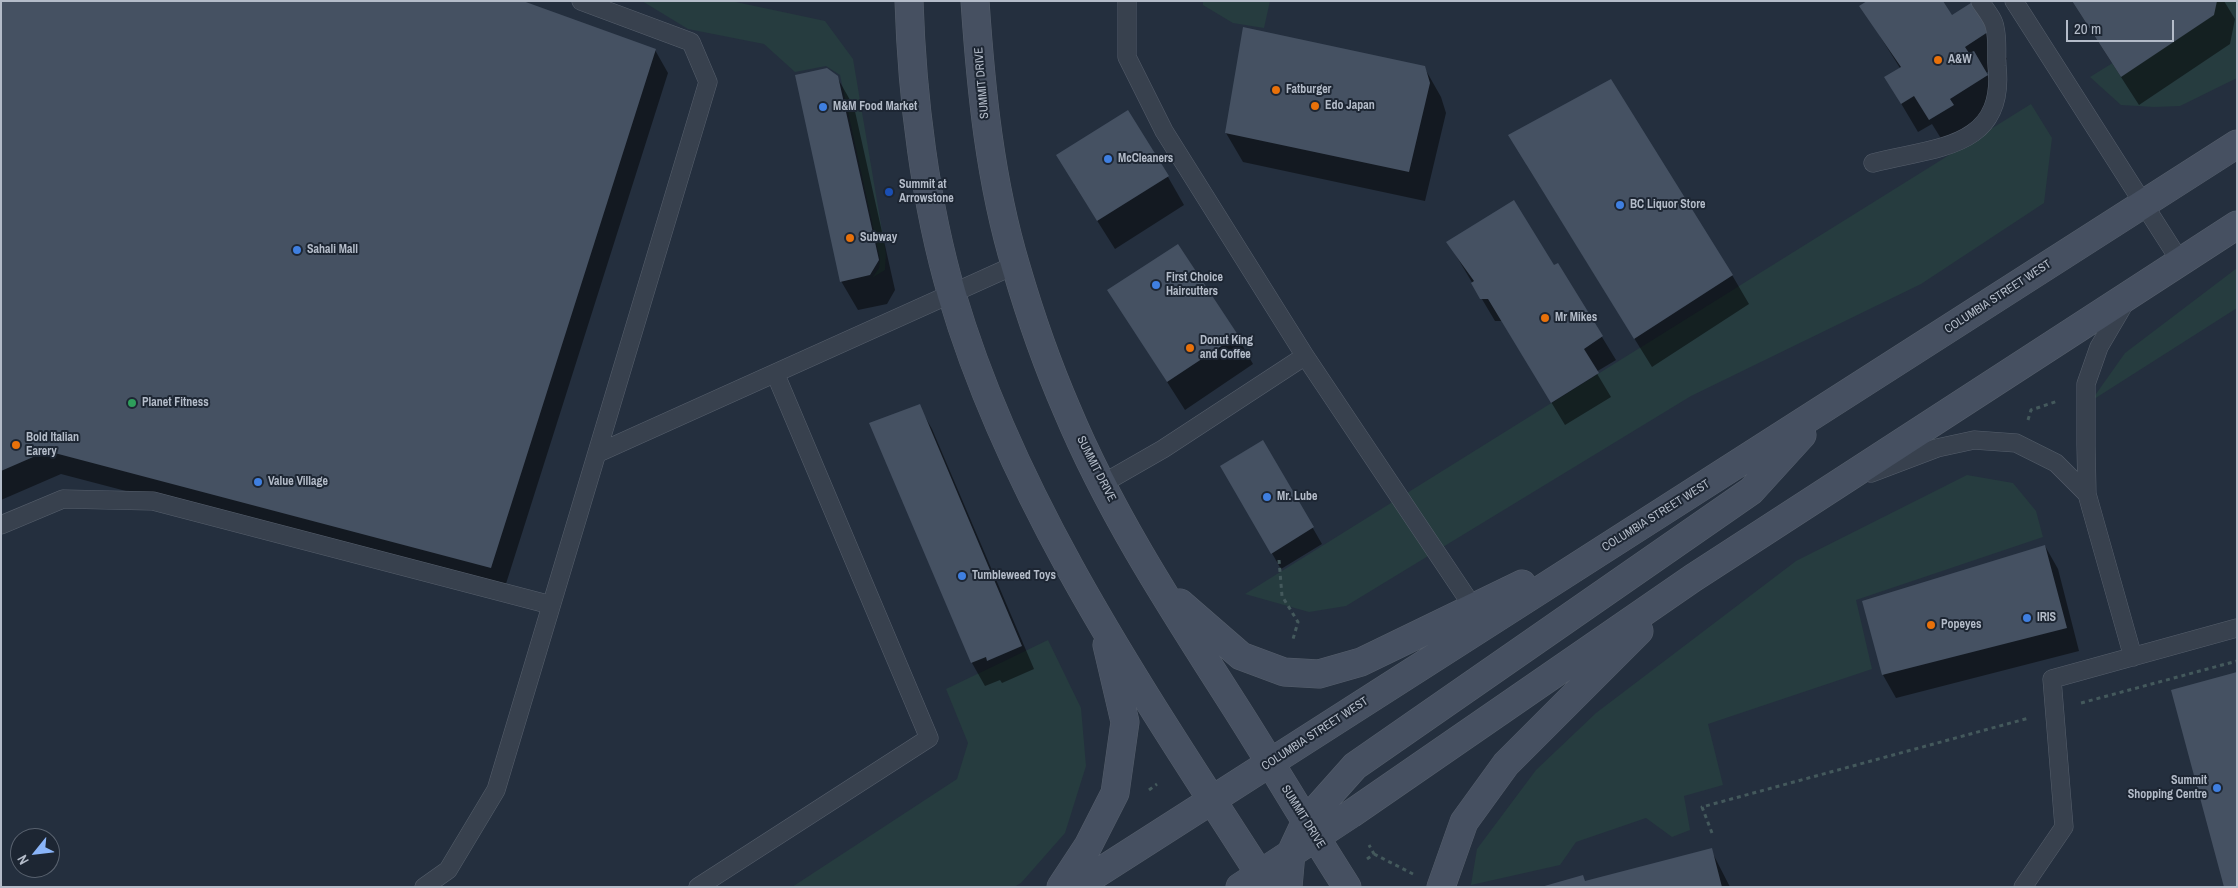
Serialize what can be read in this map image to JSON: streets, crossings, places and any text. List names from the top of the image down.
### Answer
{
  "streets": {
    "main road": ["SUMMIT DRIVE", "COLUMBIA STREET WEST"]
  },
  "crossings": [
    ["SUMMIT DRIVE", "COLUMBIA STREET WEST"]
  ],
  "places": [
    "A&W",
    "Fatburger",
    "Edo Japan",
    "M&M Food Market",
    "McCleaners",
    "Summit at Arrowstone",
    "BC Liquor Store",
    "Subway",
    "Sahali Mall",
    "First Choice Haircutters",
    "Mr Mikes",
    "Donut King and Coffee",
    "Planet Fitness",
    "Bold Italian Earery",
    "Value Village",
    "Mr. Lube",
    "Tumbleweed Toys",
    "IRIS",
    "Popeyes",
    "Summit Shopping Centre"
  ],
  "scale_bar": "20 m",
  "north": "bottom left"
}
